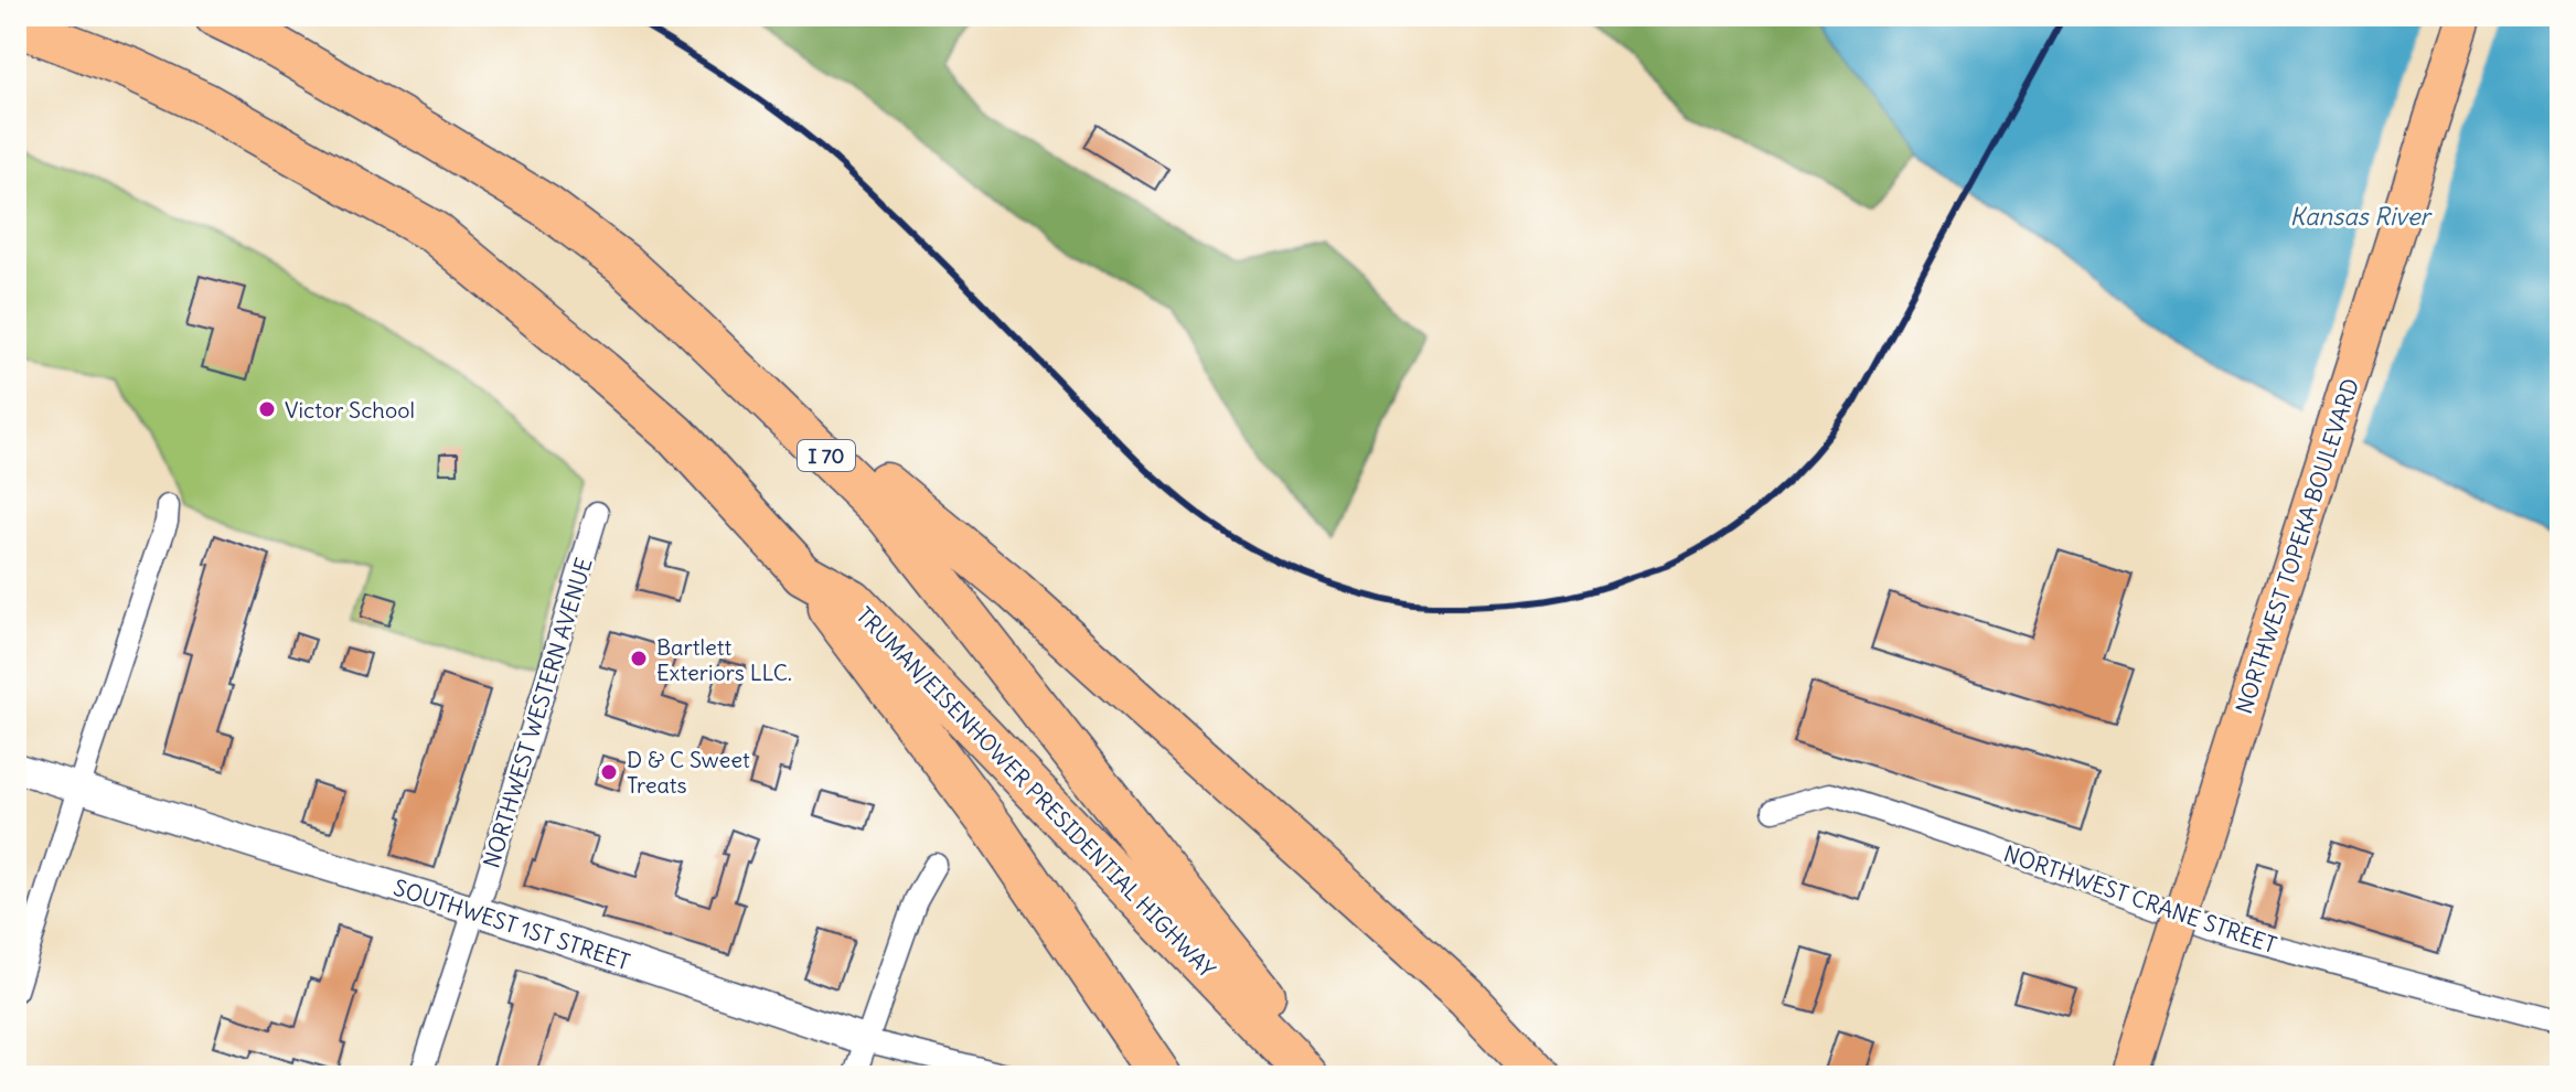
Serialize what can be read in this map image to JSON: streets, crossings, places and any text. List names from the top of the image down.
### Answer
{
  "streets": {
    "highway": ["I 70", "TRUMAN/EISENHOWER PRESIDENTIAL HIGHWAY"],
    "main road": ["NORTHWEST TOPEKA BOULEVARD"],
    "street": ["NORTHWEST WESTERN AVENUE", "NORTHWEST CRANE STREET", "SOUTHWEST 1ST STREET"]
  },
  "crossings": [
    ["NORTHWEST WESTERN AVENUE", "SOUTHWEST 1ST STREET"]
  ],
  "water": ["Kansas River"],
  "places": ["Victor School", "Bartlett Exteriors LLC.", "D & C Sweet Treats"]
}
